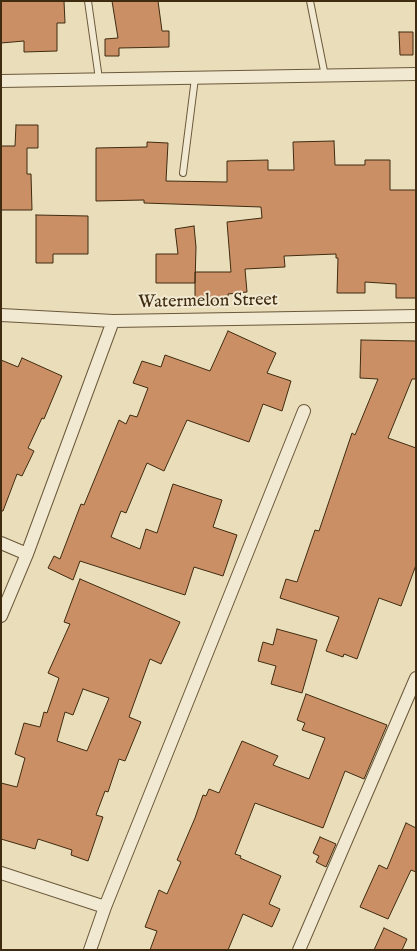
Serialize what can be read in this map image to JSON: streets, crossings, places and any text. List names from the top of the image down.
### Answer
{
  "streets": {
    "street": ["Watermelon Street"]
  }
}
